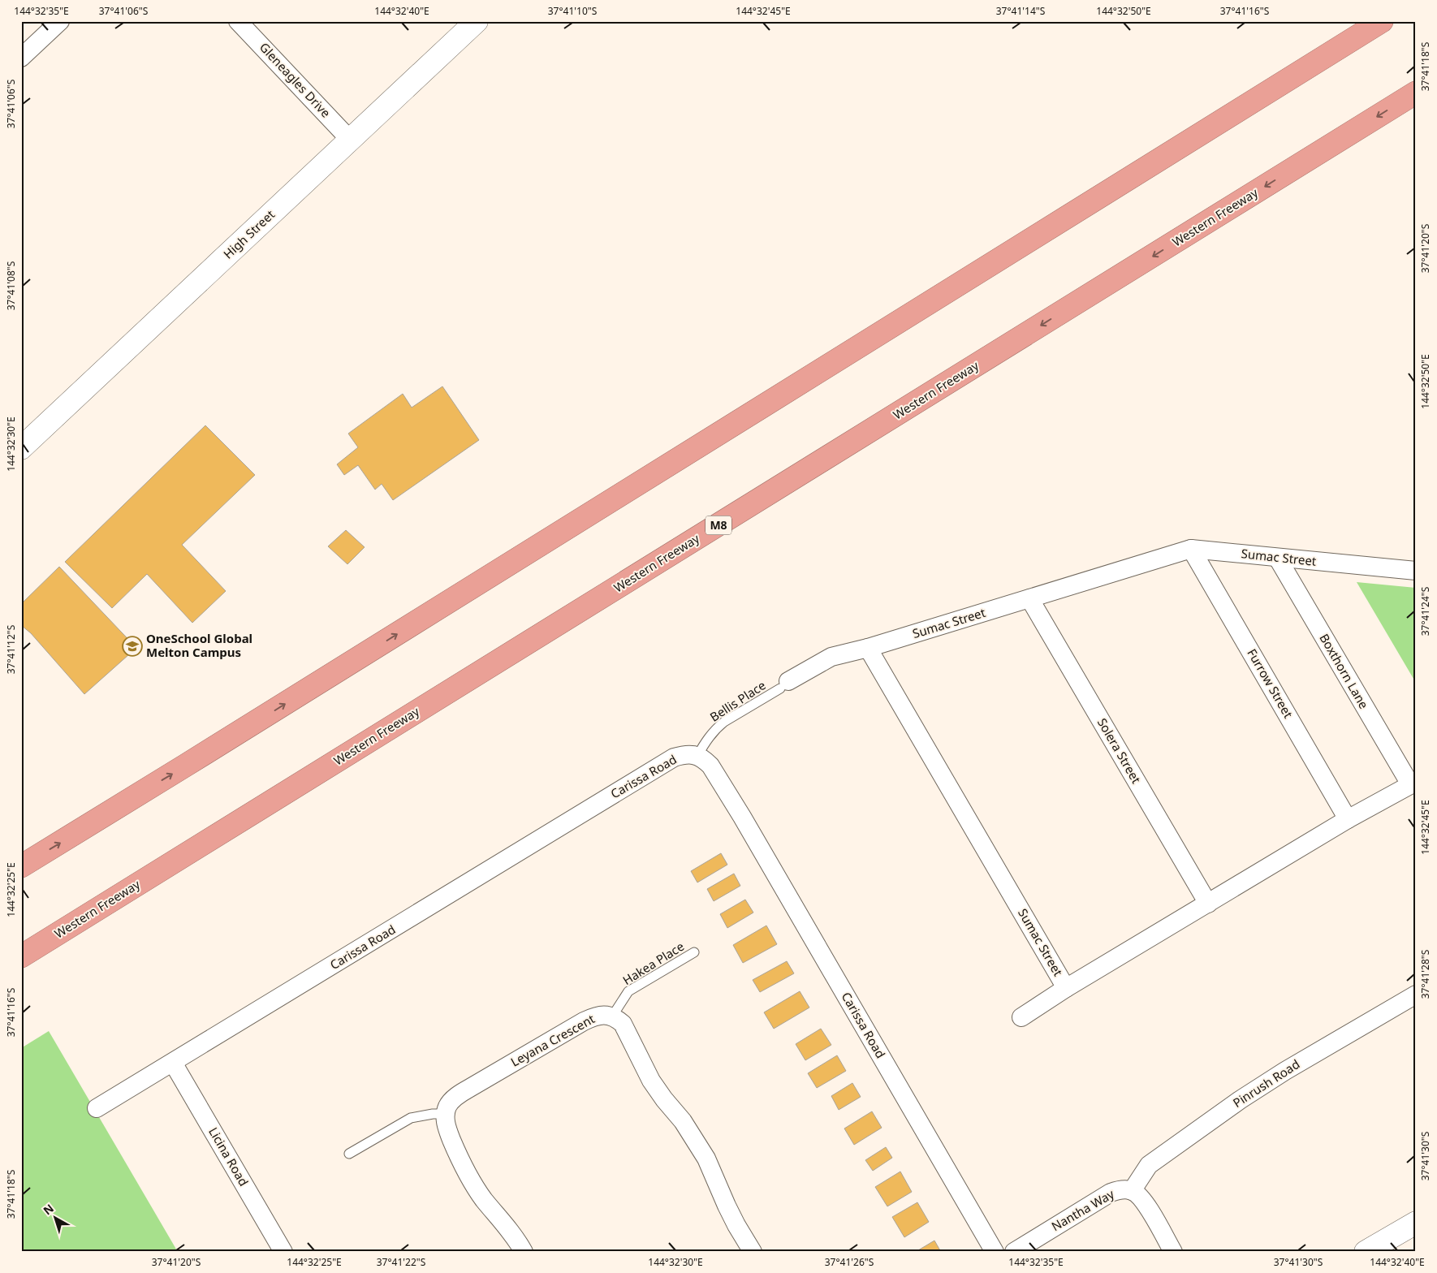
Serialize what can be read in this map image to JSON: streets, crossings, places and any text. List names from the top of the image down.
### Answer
{
  "streets": {
    "highway": ["Western Freeway", "M8"],
    "main road": ["High Street"],
    "street": [
      "Gleneagles Drive",
      "Sumac Street",
      "Boxthorn Lane",
      "Furrow Street",
      "Solera Street",
      "Carissa Road",
      "Leyana Crescent",
      "Pinrush Road",
      "Licina Road",
      "Nantha Way"
    ],
    "lane": ["Bellis Place", "Hakea Place"]
  },
  "crossings": [
    ["Gleneagles Drive", "High Street"],
    ["Sumac Street", "Boxthorn Lane"],
    ["Sumac Street", "Furrow Street"],
    ["Sumac Street", "Solera Street"],
    ["Bellis Place", "Carissa Road"],
    ["Carissa Road", "Licina Road"],
    ["Hakea Place", "Leyana Crescent"],
    ["Pinrush Road", "Nantha Way"]
  ],
  "places": {
    "school or university": ["OneSchool Global Melton Campus"]
  },
  "north": "top left",
  "coordinates": [
    "144°32'35\"E",
    "37°41'06\"S",
    "144°32'40\"E",
    "37°41'10\"S",
    "144°32'45\"E",
    "37°41'14\"S",
    "144°32'50\"E",
    "37°41'16\"S",
    "37°41'18\"S",
    "37°41'20\"S",
    "37°41'08\"S",
    "144°32'30\"E",
    "37°41'24\"S",
    "37°41'12\"S",
    "144°32'25\"E",
    "37°41'28\"S",
    "37°41'30\"S",
    "37°41'22\"S",
    "37°41'26\"S"
  ]
}
